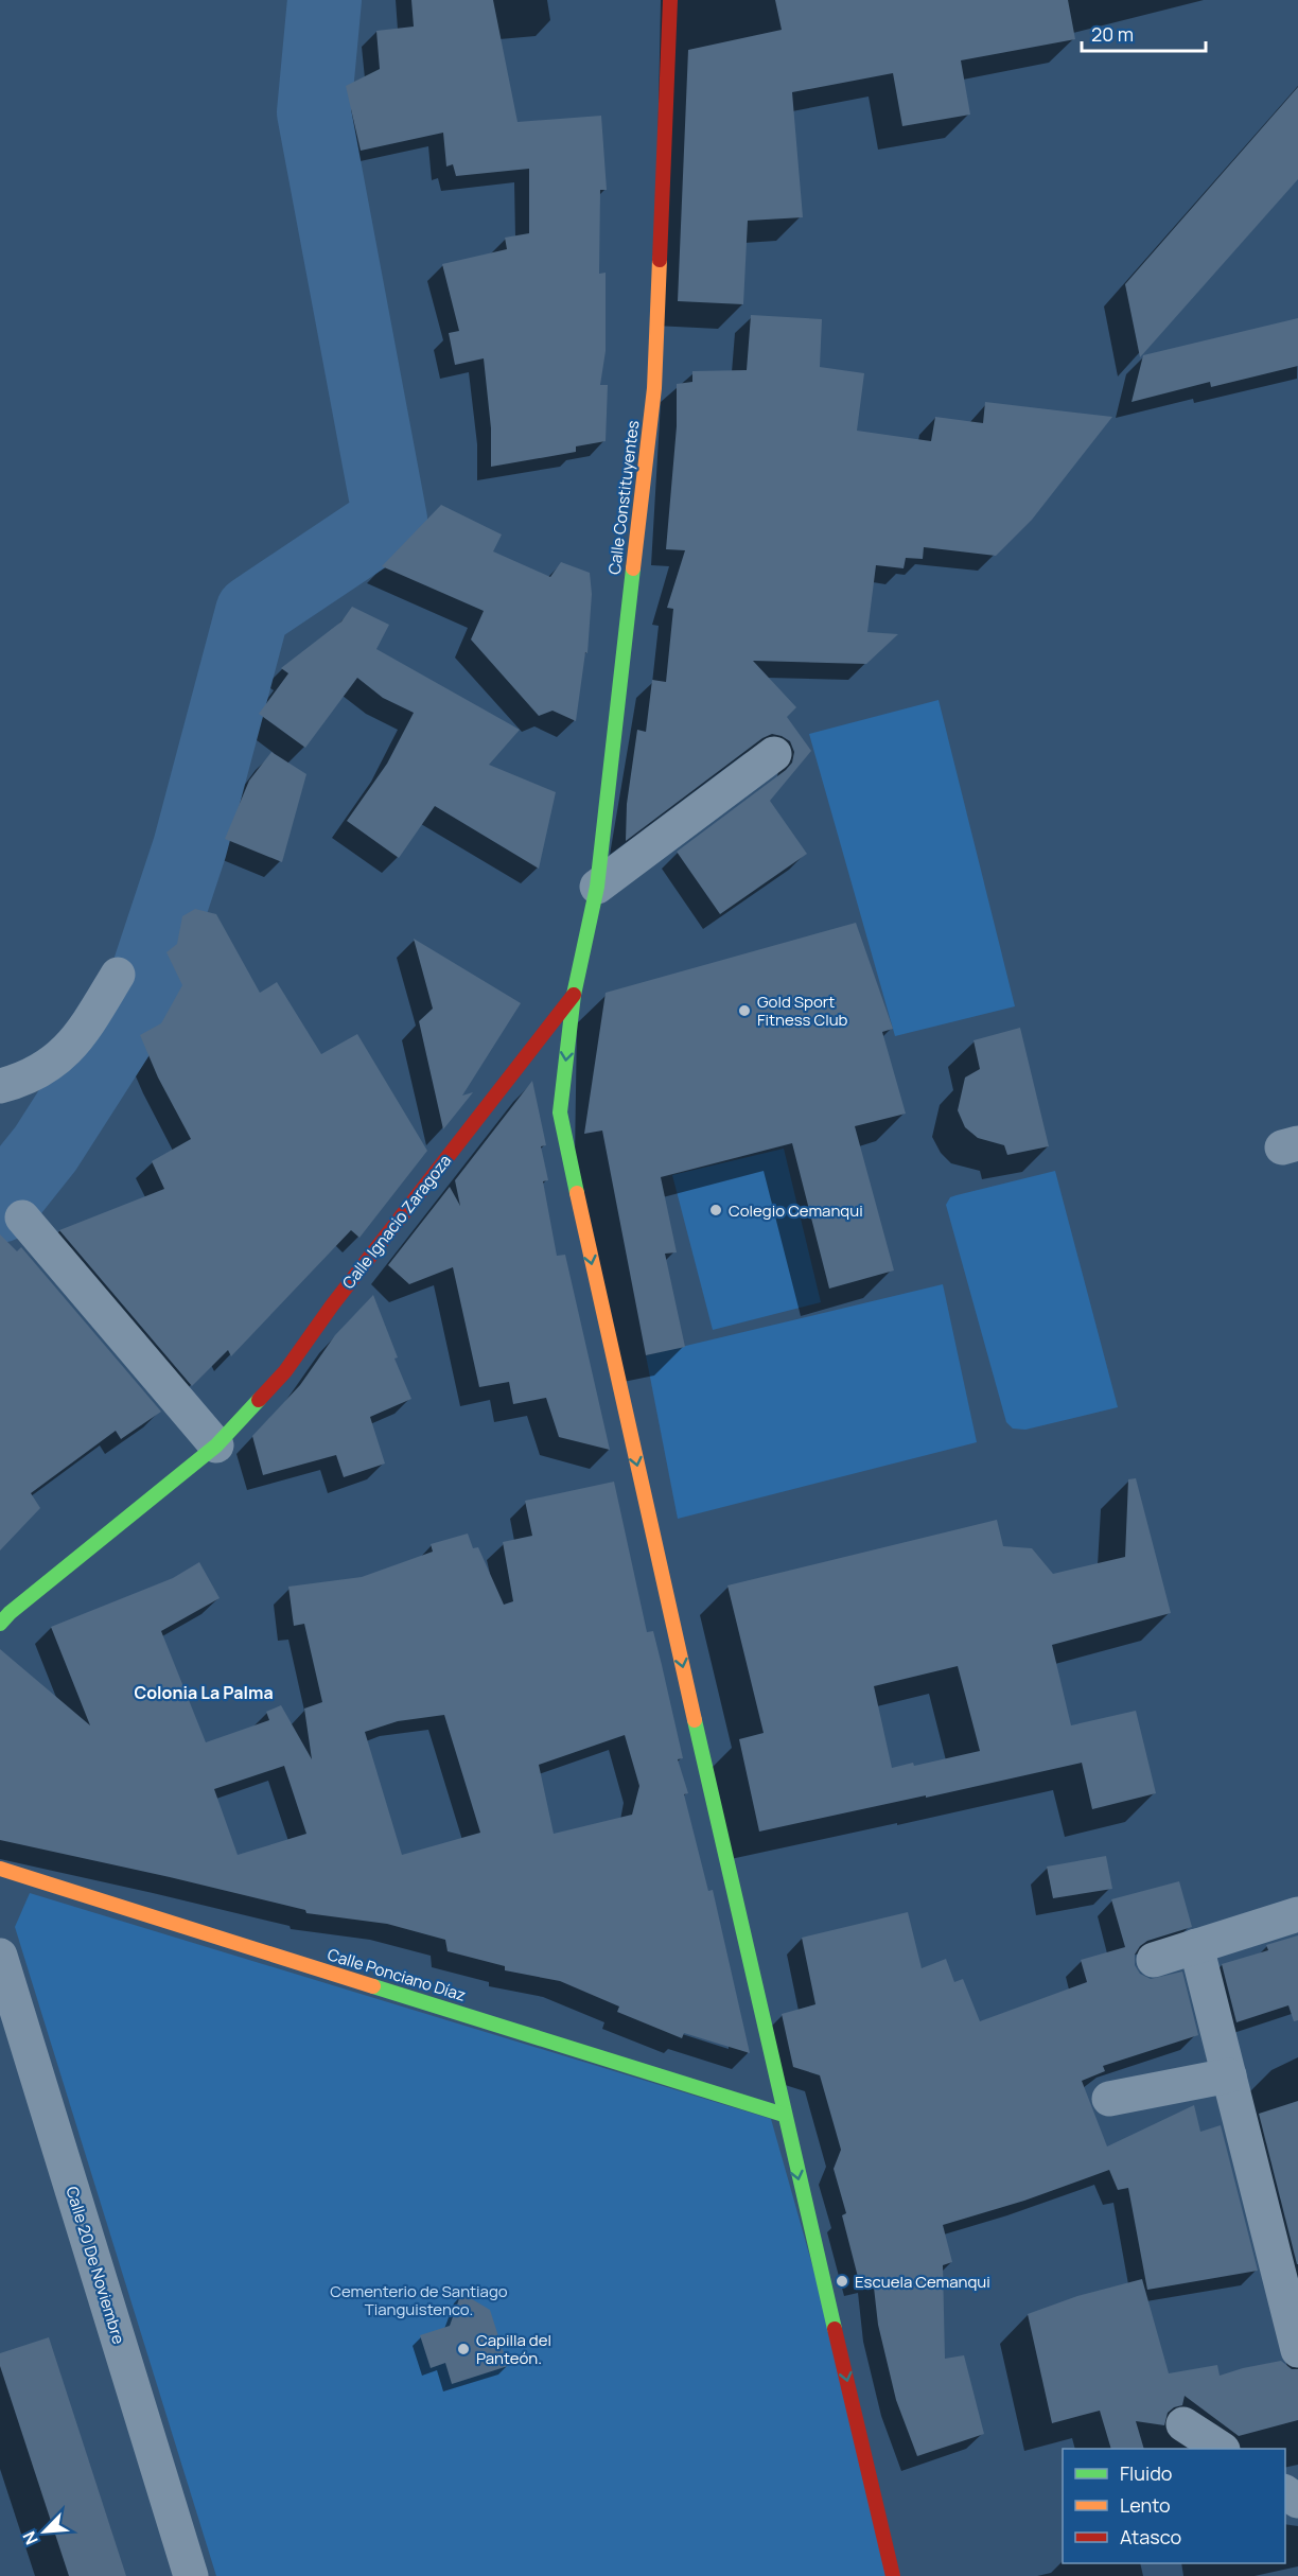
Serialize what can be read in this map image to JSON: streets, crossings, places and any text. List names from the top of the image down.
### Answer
{
  "streets": {
    "main road": ["Calle Constituyentes", "Calle Ignacio Zaragoza", "Calle Ponciano Díaz"],
    "street": ["Calle 20 De Noviembre"]
  },
  "crossings": [
    ["Calle Constituyentes", "Calle Ignacio Zaragoza"],
    ["Calle Constituyentes", "Calle Ponciano Díaz"]
  ],
  "one_way": ["Calle Constituyentes"],
  "districts": ["Colonia La Palma"],
  "parks": ["Cementerio de Santiago Tianguistenco."],
  "places": [
    "Gold Sport Fitness Club",
    "Colegio Cemanqui",
    "Escuela Cemanqui",
    "Capilla del Panteón."
  ],
  "legend": ["Fluido", "Lento", "Atasco"],
  "scale_bar": "20 m",
  "north": "bottom left"
}
